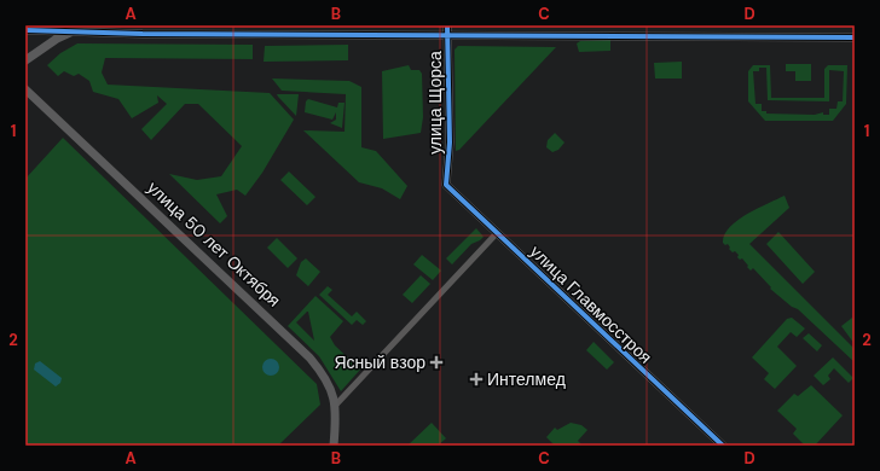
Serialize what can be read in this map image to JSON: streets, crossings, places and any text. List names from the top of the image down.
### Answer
{
  "streets": {
    "street": ["улица Щорса", "улица 50 лет Октября", "улица Главмосстроя"]
  },
  "crossings": [
    ["улица Щорса", "улица Главмосстроя"]
  ],
  "places": {
    "health": ["Ясный взор", "Интелмед"]
  },
  "grid": {
    "columns": [
      "A",
      "B",
      "C",
      "D"
    ],
    "rows": ["1", "2"]
  }
}
